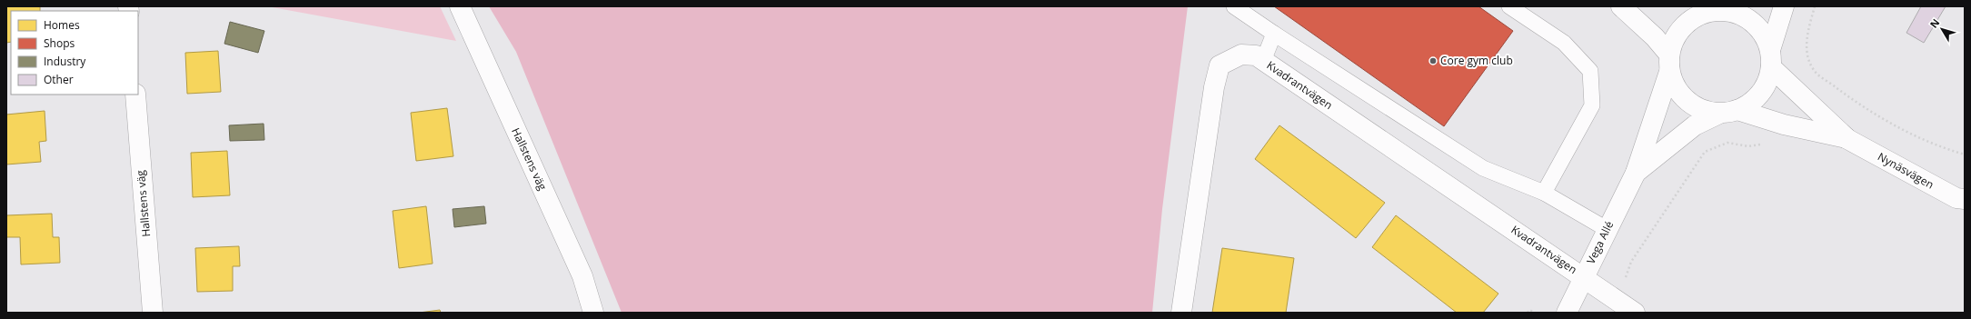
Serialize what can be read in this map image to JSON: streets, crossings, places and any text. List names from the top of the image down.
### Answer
{
  "streets": {
    "street": [
      "Kvadrantvägen",
      "Hallstens väg",
      "Nynäsvägen",
      "Vega Allé"
    ]
  },
  "crossings": [
    ["Kvadrantvägen", "Vega Allé"],
    ["Nynäsvägen", "Vega Allé"]
  ],
  "places": ["Core gym club"],
  "legend": [
    "Homes",
    "Shops",
    "Industry",
    "Other"
  ],
  "north": "top left"
}
